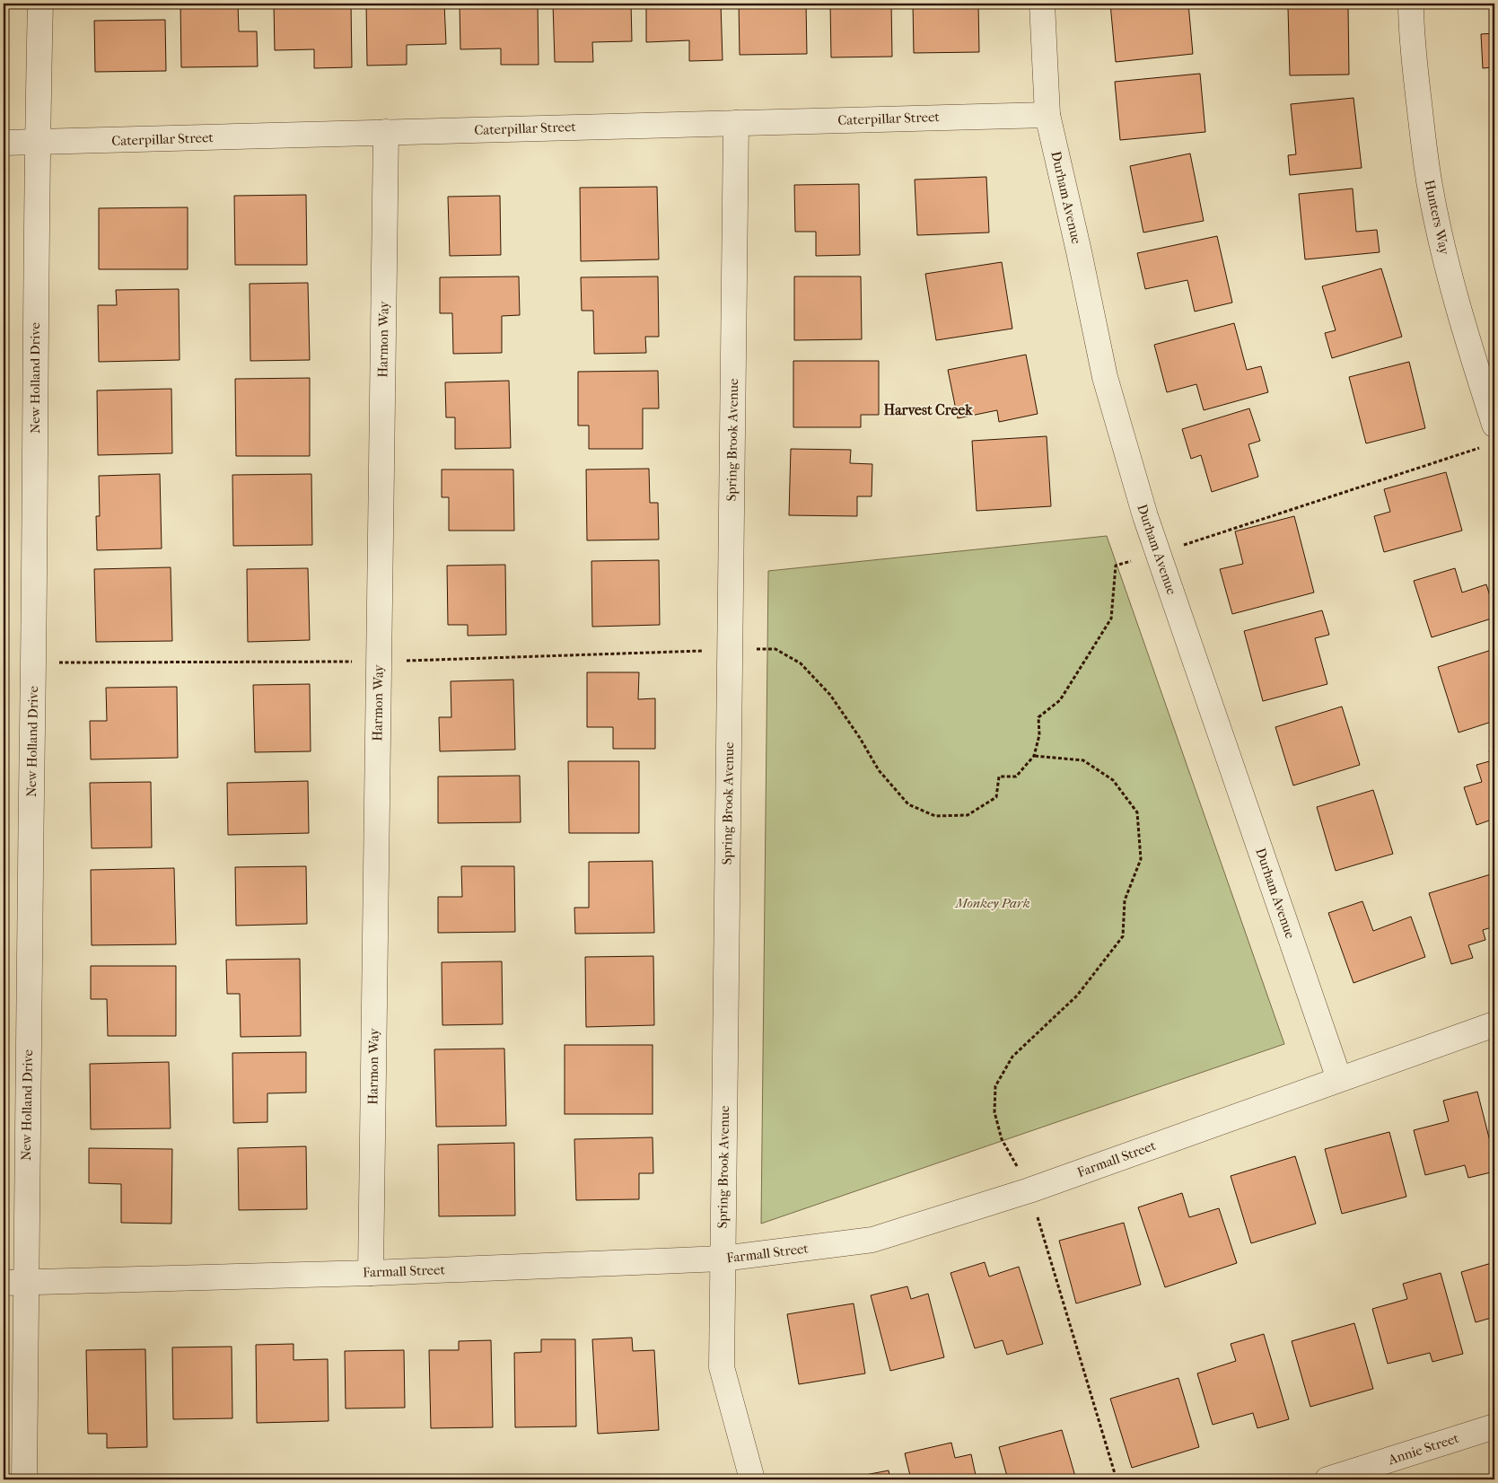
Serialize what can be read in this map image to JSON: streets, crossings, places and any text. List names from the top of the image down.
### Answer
{
  "streets": {
    "street": [
      "Caterpillar Street",
      "Durham Avenue",
      "Hunters Way",
      "Harmon Way",
      "New Holland Drive",
      "Spring Brook Avenue",
      "Farmall Street",
      "Annie Street"
    ]
  },
  "crossings": [
    ["Caterpillar Street", "Durham Avenue"],
    ["Caterpillar Street", "Harmon Way"],
    ["Caterpillar Street", "New Holland Drive"],
    ["Caterpillar Street", "Spring Brook Avenue"],
    ["Durham Avenue", "Farmall Street"],
    ["Harmon Way", "Farmall Street"],
    ["New Holland Drive", "Farmall Street"],
    ["Spring Brook Avenue", "Farmall Street"]
  ],
  "districts": ["Harvest Creek"],
  "parks": ["Monkey Park"]
}
